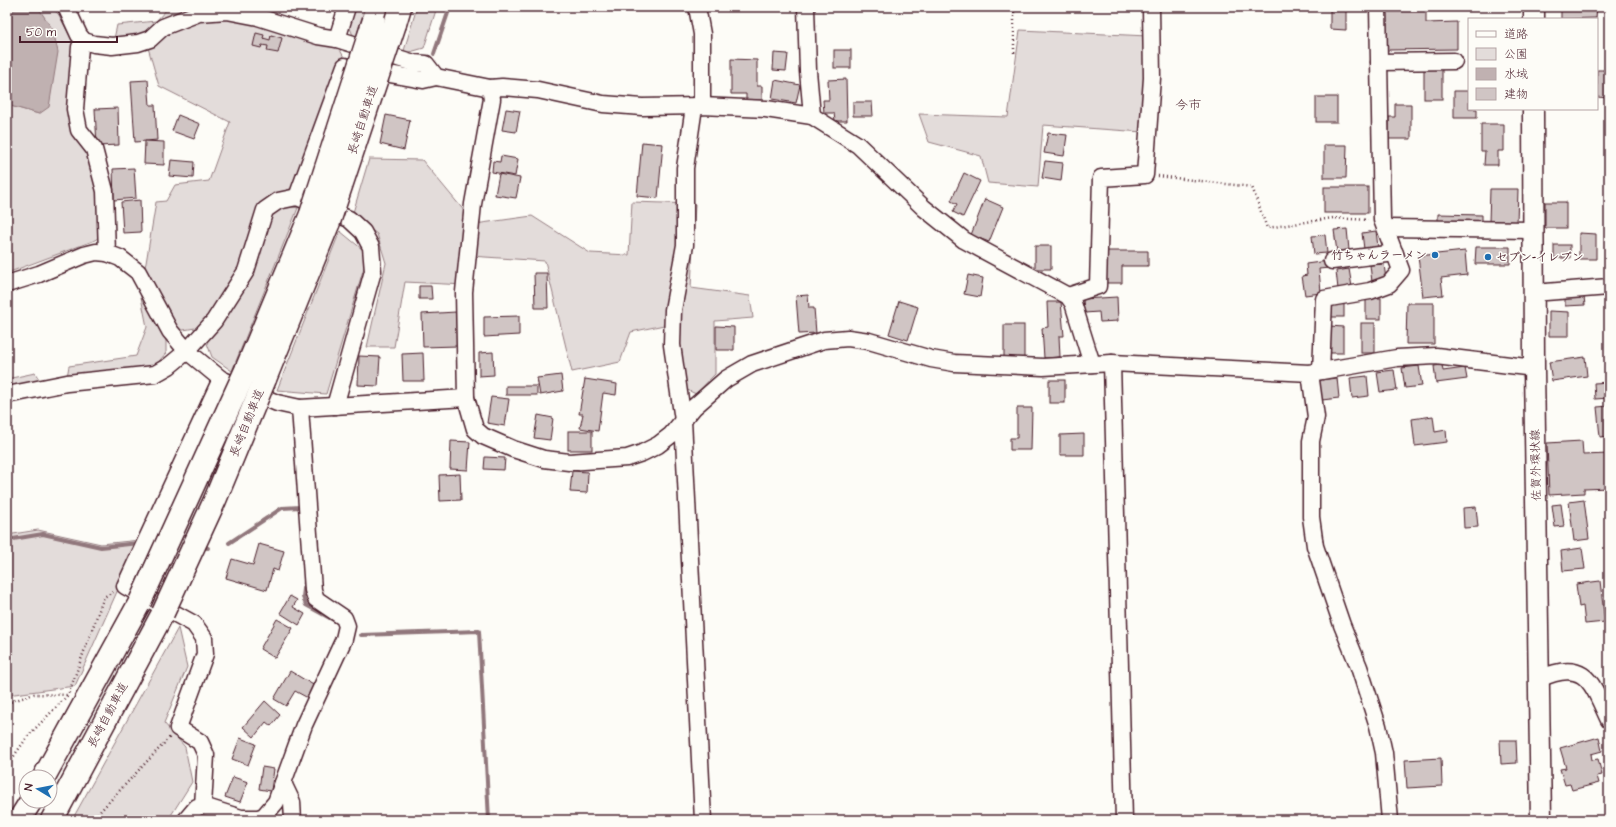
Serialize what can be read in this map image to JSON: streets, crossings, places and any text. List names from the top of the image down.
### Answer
{
  "streets": {
    "highway": ["長崎自動車道"],
    "main road": ["佐賀外環状線"]
  },
  "districts": ["今市"],
  "places": ["竹ちゃんラーメン", "セブン-イレブン"],
  "legend": [
    "道路",
    "公園",
    "水域",
    "建物"
  ],
  "scale_bar": "50 m",
  "north": "left"
}
